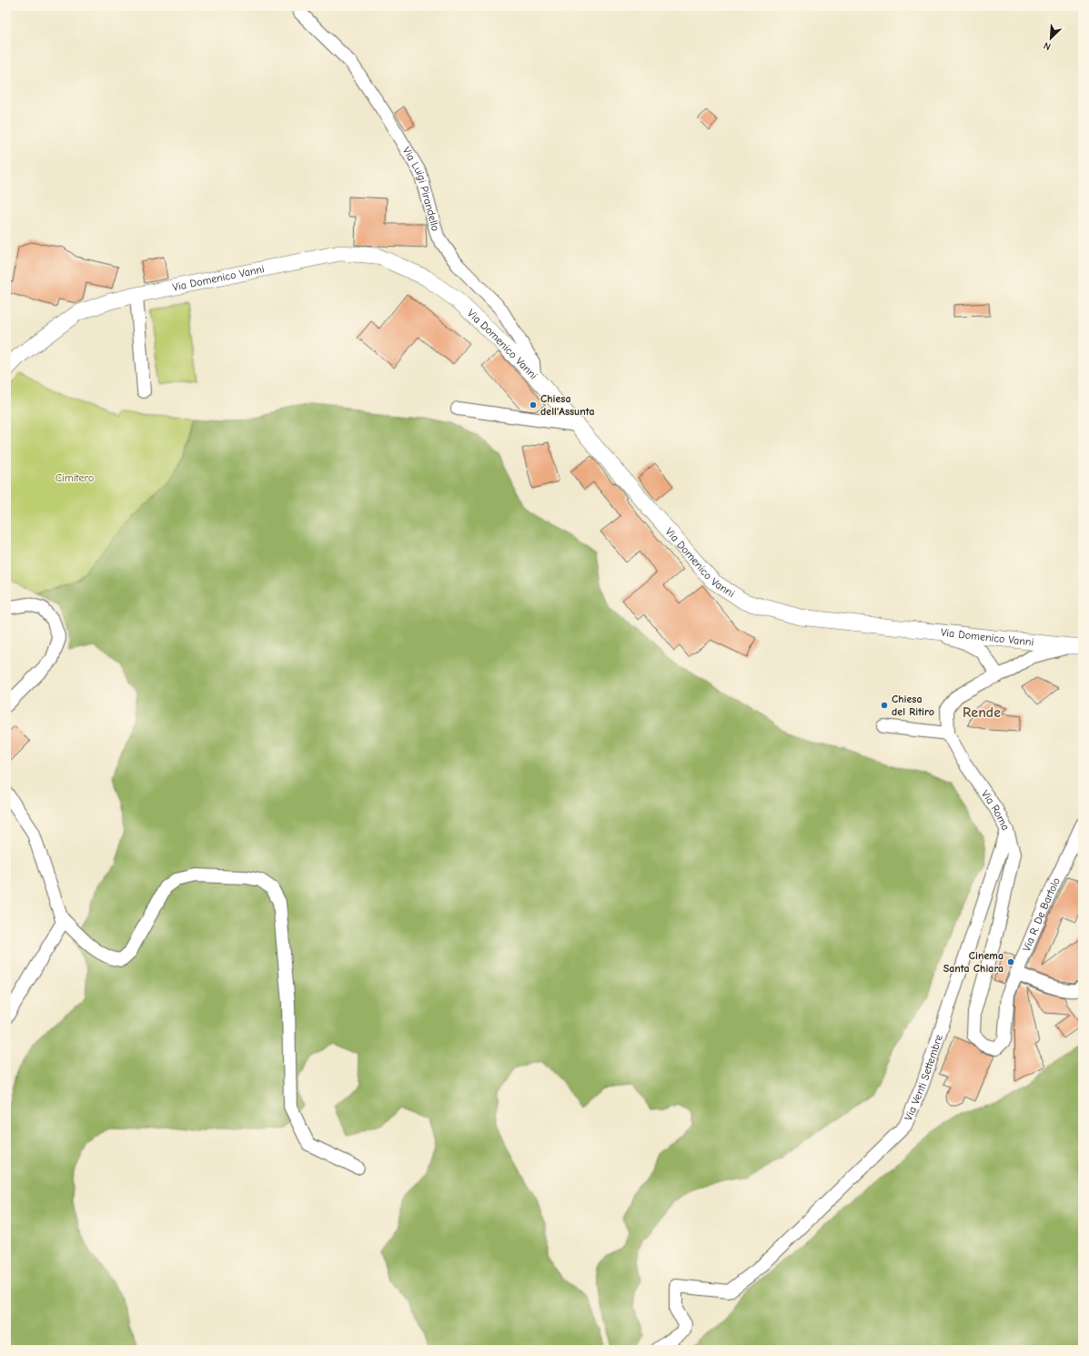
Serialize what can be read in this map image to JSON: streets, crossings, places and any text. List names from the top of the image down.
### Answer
{
  "streets": {
    "main road": ["Via Domenico Vanni"],
    "street": [
      "Via Luigi Pirandello",
      "Via Roma",
      "Via R. De Bartolo",
      "Via Venti Settembre"
    ]
  },
  "crossings": [
    ["Via Luigi Pirandello", "Via Domenico Vanni"],
    ["Via Domenico Vanni", "Via Roma"],
    ["Via Roma", "Via R. De Bartolo"],
    ["Via Roma", "Via Venti Settembre"]
  ],
  "districts": ["Rende"],
  "parks": ["Cimitero"],
  "places": ["Chiesa dell'Assunta", "Chiesa del Ritiro", "Cinema Santa Chiara"],
  "north": "bottom left"
}
